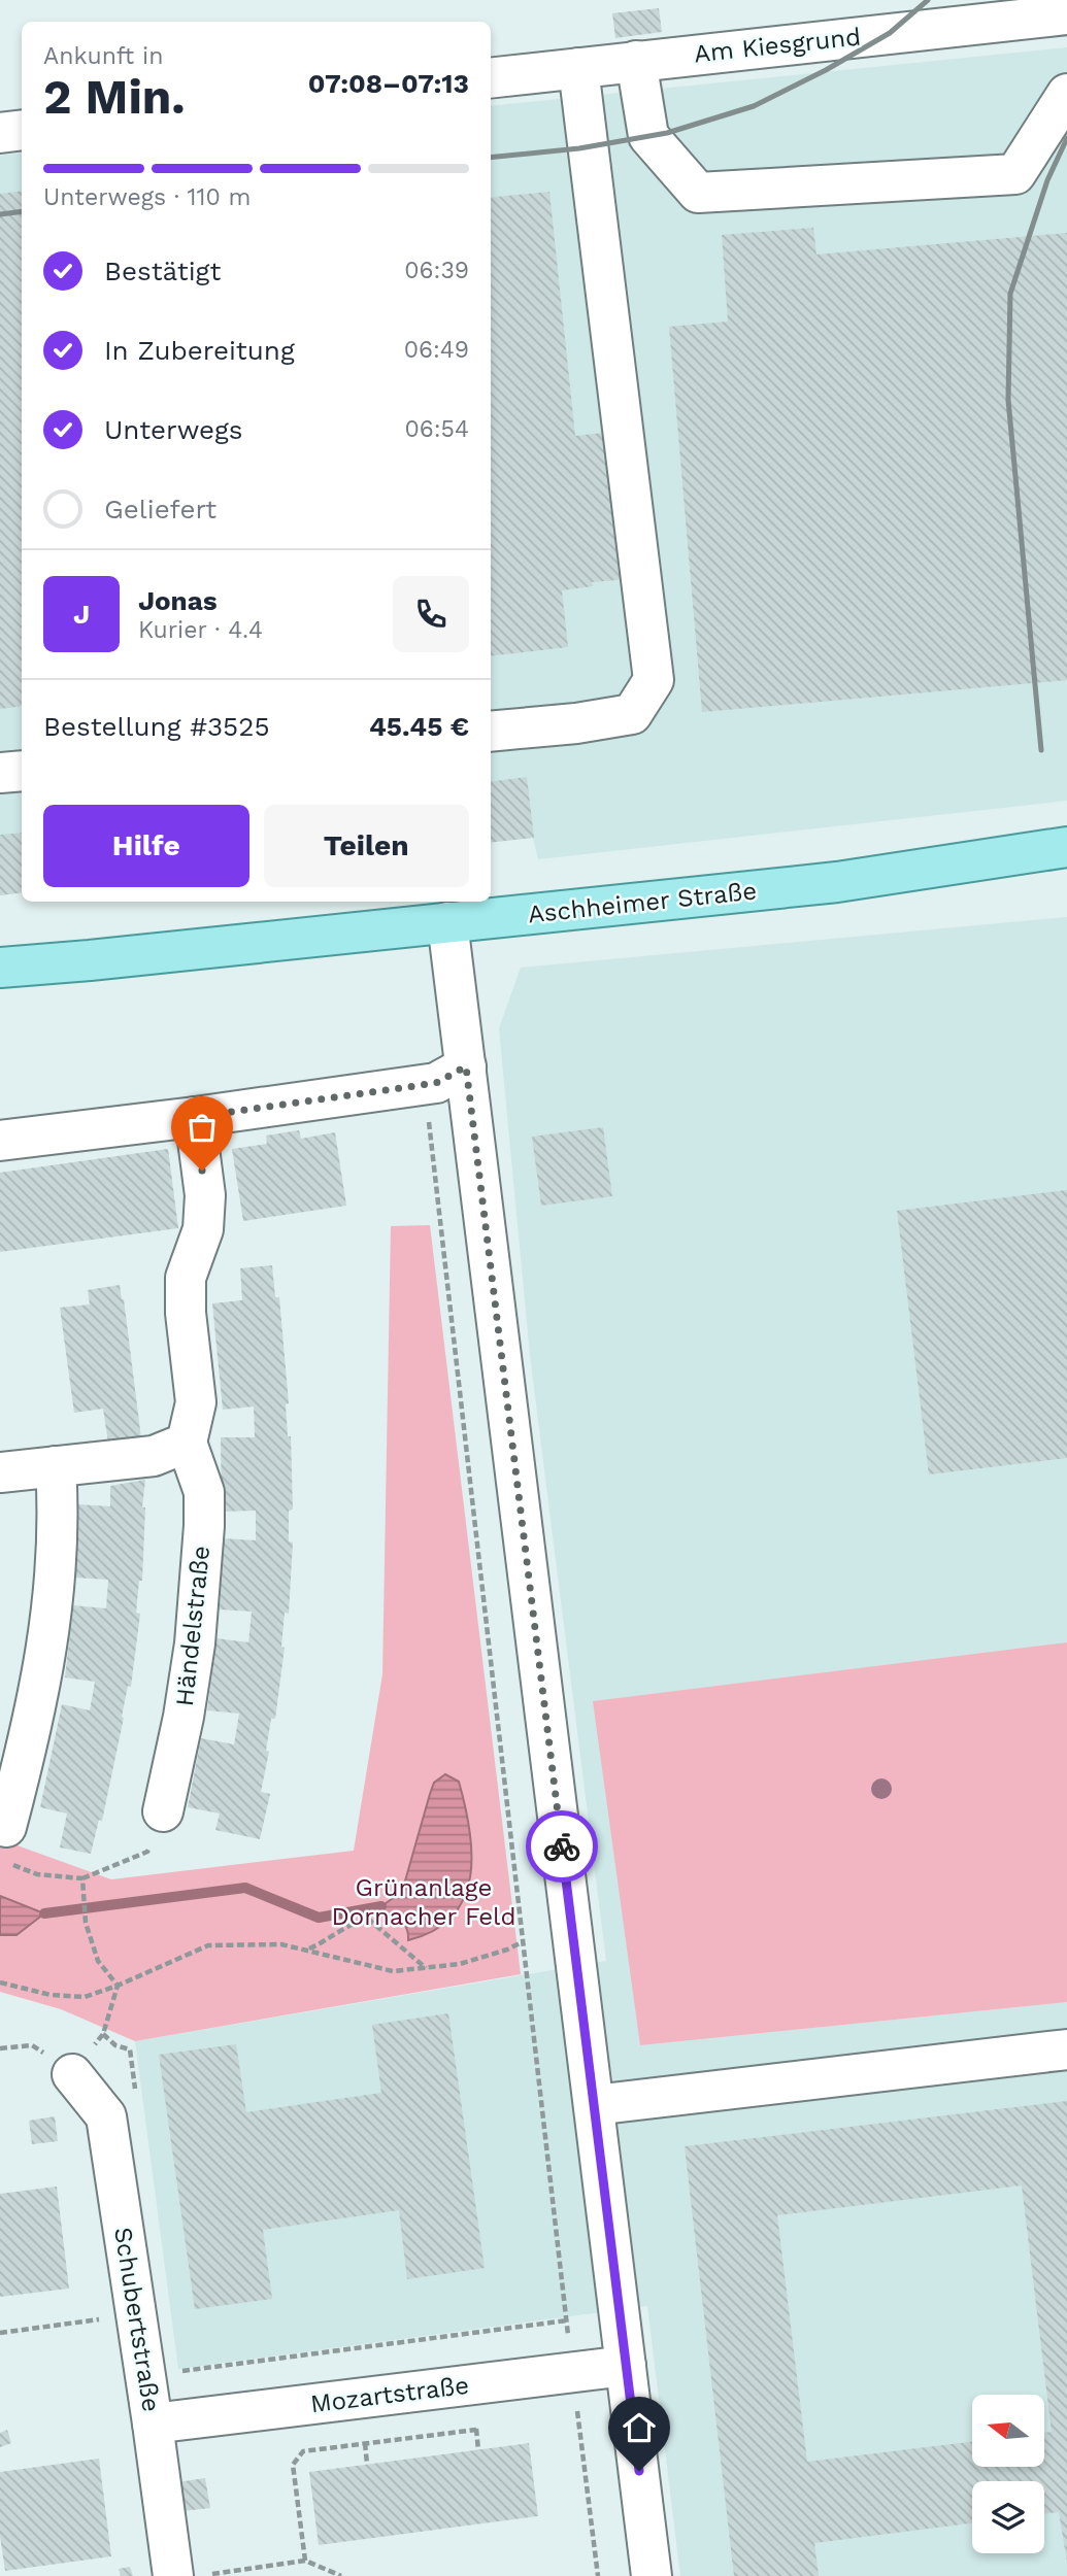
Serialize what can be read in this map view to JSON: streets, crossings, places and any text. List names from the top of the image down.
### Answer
{
  "streets": {
    "main road": ["Aschheimer Straße"],
    "street": [
      "Am Kiesgrund",
      "Händelstraße",
      "Schubertstraße",
      "Mozartstraße"
    ]
  },
  "crossings": [
    ["Schubertstraße", "Mozartstraße"]
  ],
  "parks": ["Grünanlage Dornacher Feld"],
  "north": "left",
  "page": {
    "heading": ["2 Min.", "Ankunft in", "07:08–07:13"],
    "panel": [
      "Jonas",
      "Kurier · 4.4",
      "Bestellung #3525",
      "45.45 €"
    ],
    "bar": "Unterwegs · 110 m",
    "list": [
      ["Bestätigt", "06:39"],
      ["In Zubereitung", "06:49"],
      ["Unterwegs", "06:54"],
      "Geliefert"
    ],
    "round": "J",
    "buttons": ["Hilfe", "Teilen"]
  }
}
